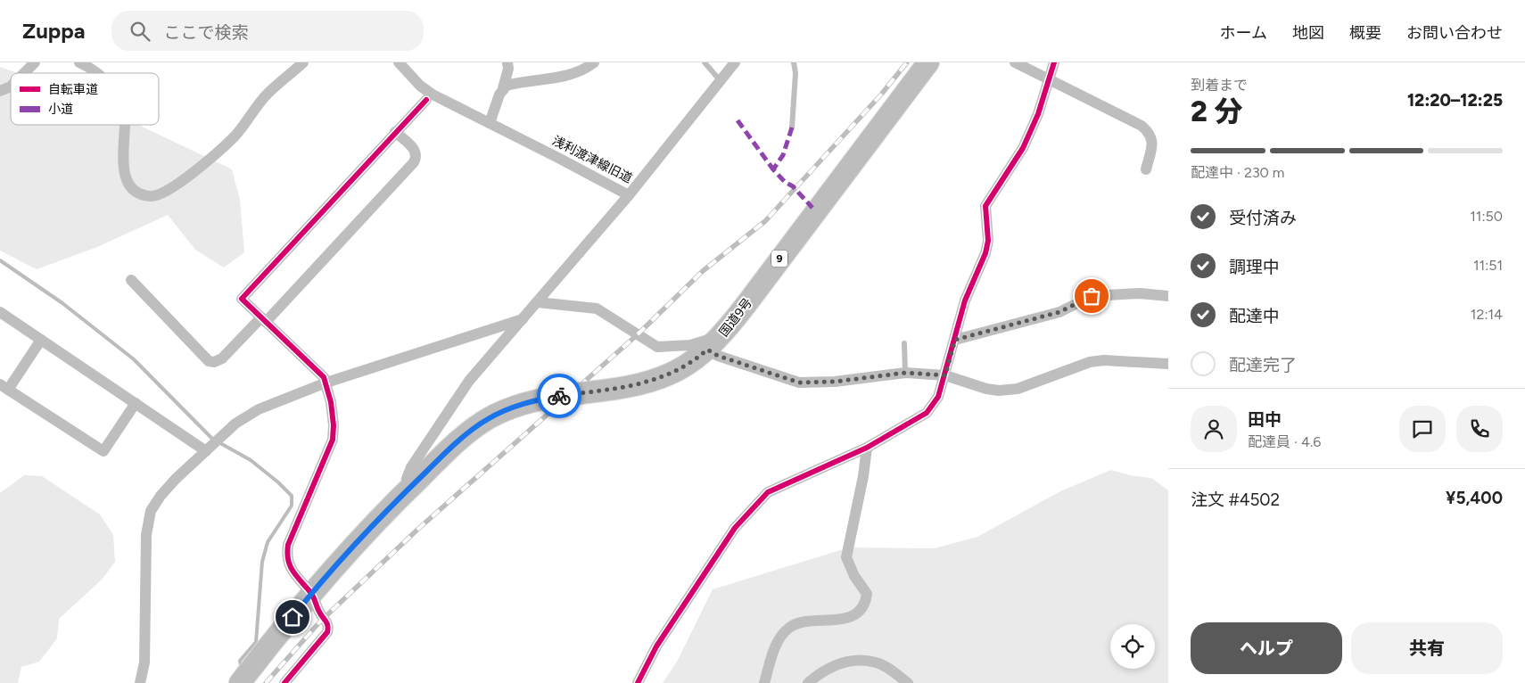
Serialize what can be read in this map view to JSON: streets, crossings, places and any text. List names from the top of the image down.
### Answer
{
  "streets": {
    "highway": ["9", "国道9号"],
    "street": ["浅利渡津線旧道"]
  },
  "legend": ["自転車道", "小道"],
  "page": {
    "header": "Zuppa",
    "search": "ここで検索",
    "nav": [
      "ホーム",
      "地図",
      "概要",
      "お問い合わせ"
    ],
    "heading": ["2 分", "到着まで", "12:20–12:25"],
    "panel": [
      "田中",
      "配達員 · 4.6",
      "注文 #4502",
      "¥5,400"
    ],
    "bar": "配達中 · 230 m",
    "list": [
      ["受付済み", "11:50"],
      ["調理中", "11:51"],
      ["配達中", "12:14"],
      "配達完了"
    ],
    "buttons": ["ヘルプ", "共有"]
  }
}
